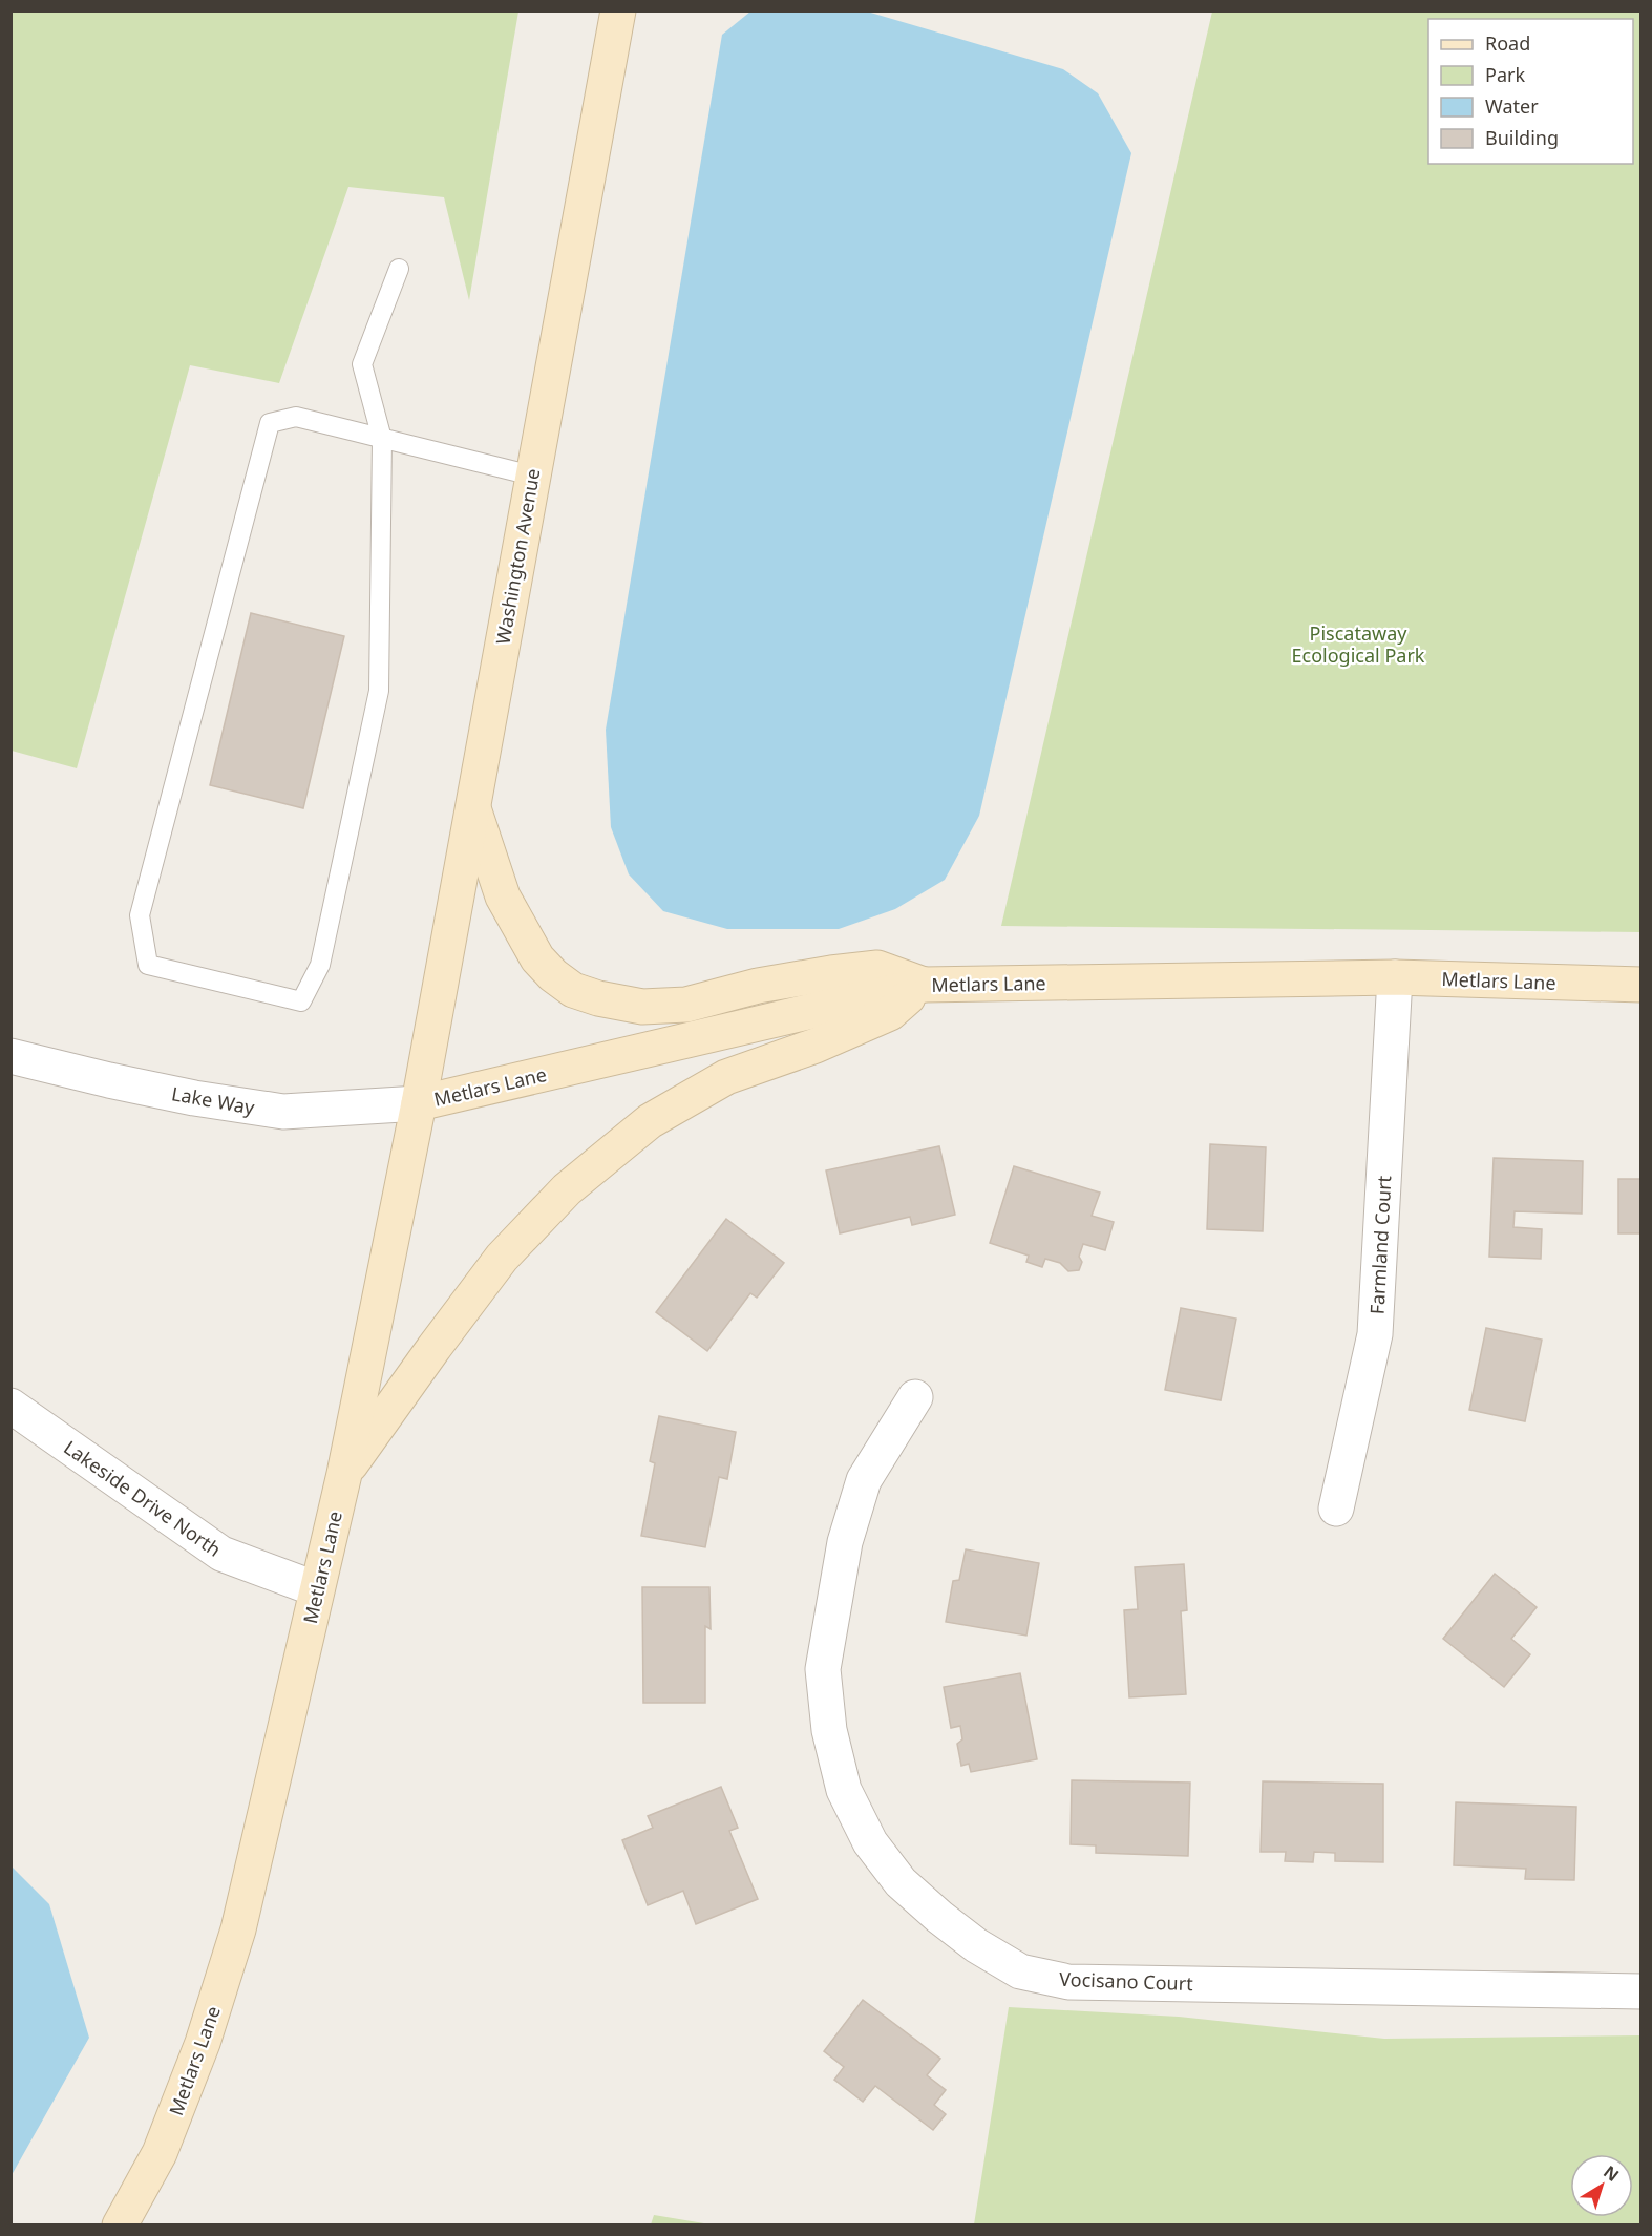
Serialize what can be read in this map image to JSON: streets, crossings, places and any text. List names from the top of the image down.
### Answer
{
  "streets": {
    "main road": ["Washington Avenue", "Metlars Lane"],
    "street": [
      "Lake Way",
      "Farmland Court",
      "Lakeside Drive North",
      "Vocisano Court"
    ]
  },
  "crossings": [
    ["Washington Avenue", "Metlars Lane"],
    ["Washington Avenue", "Lake Way"],
    ["Metlars Lane", "Lake Way"],
    ["Metlars Lane", "Farmland Court"],
    ["Metlars Lane", "Lakeside Drive North"]
  ],
  "parks": ["Piscataway Ecological Park"],
  "legend": [
    "Road",
    "Park",
    "Water",
    "Building"
  ],
  "north": "top right"
}
